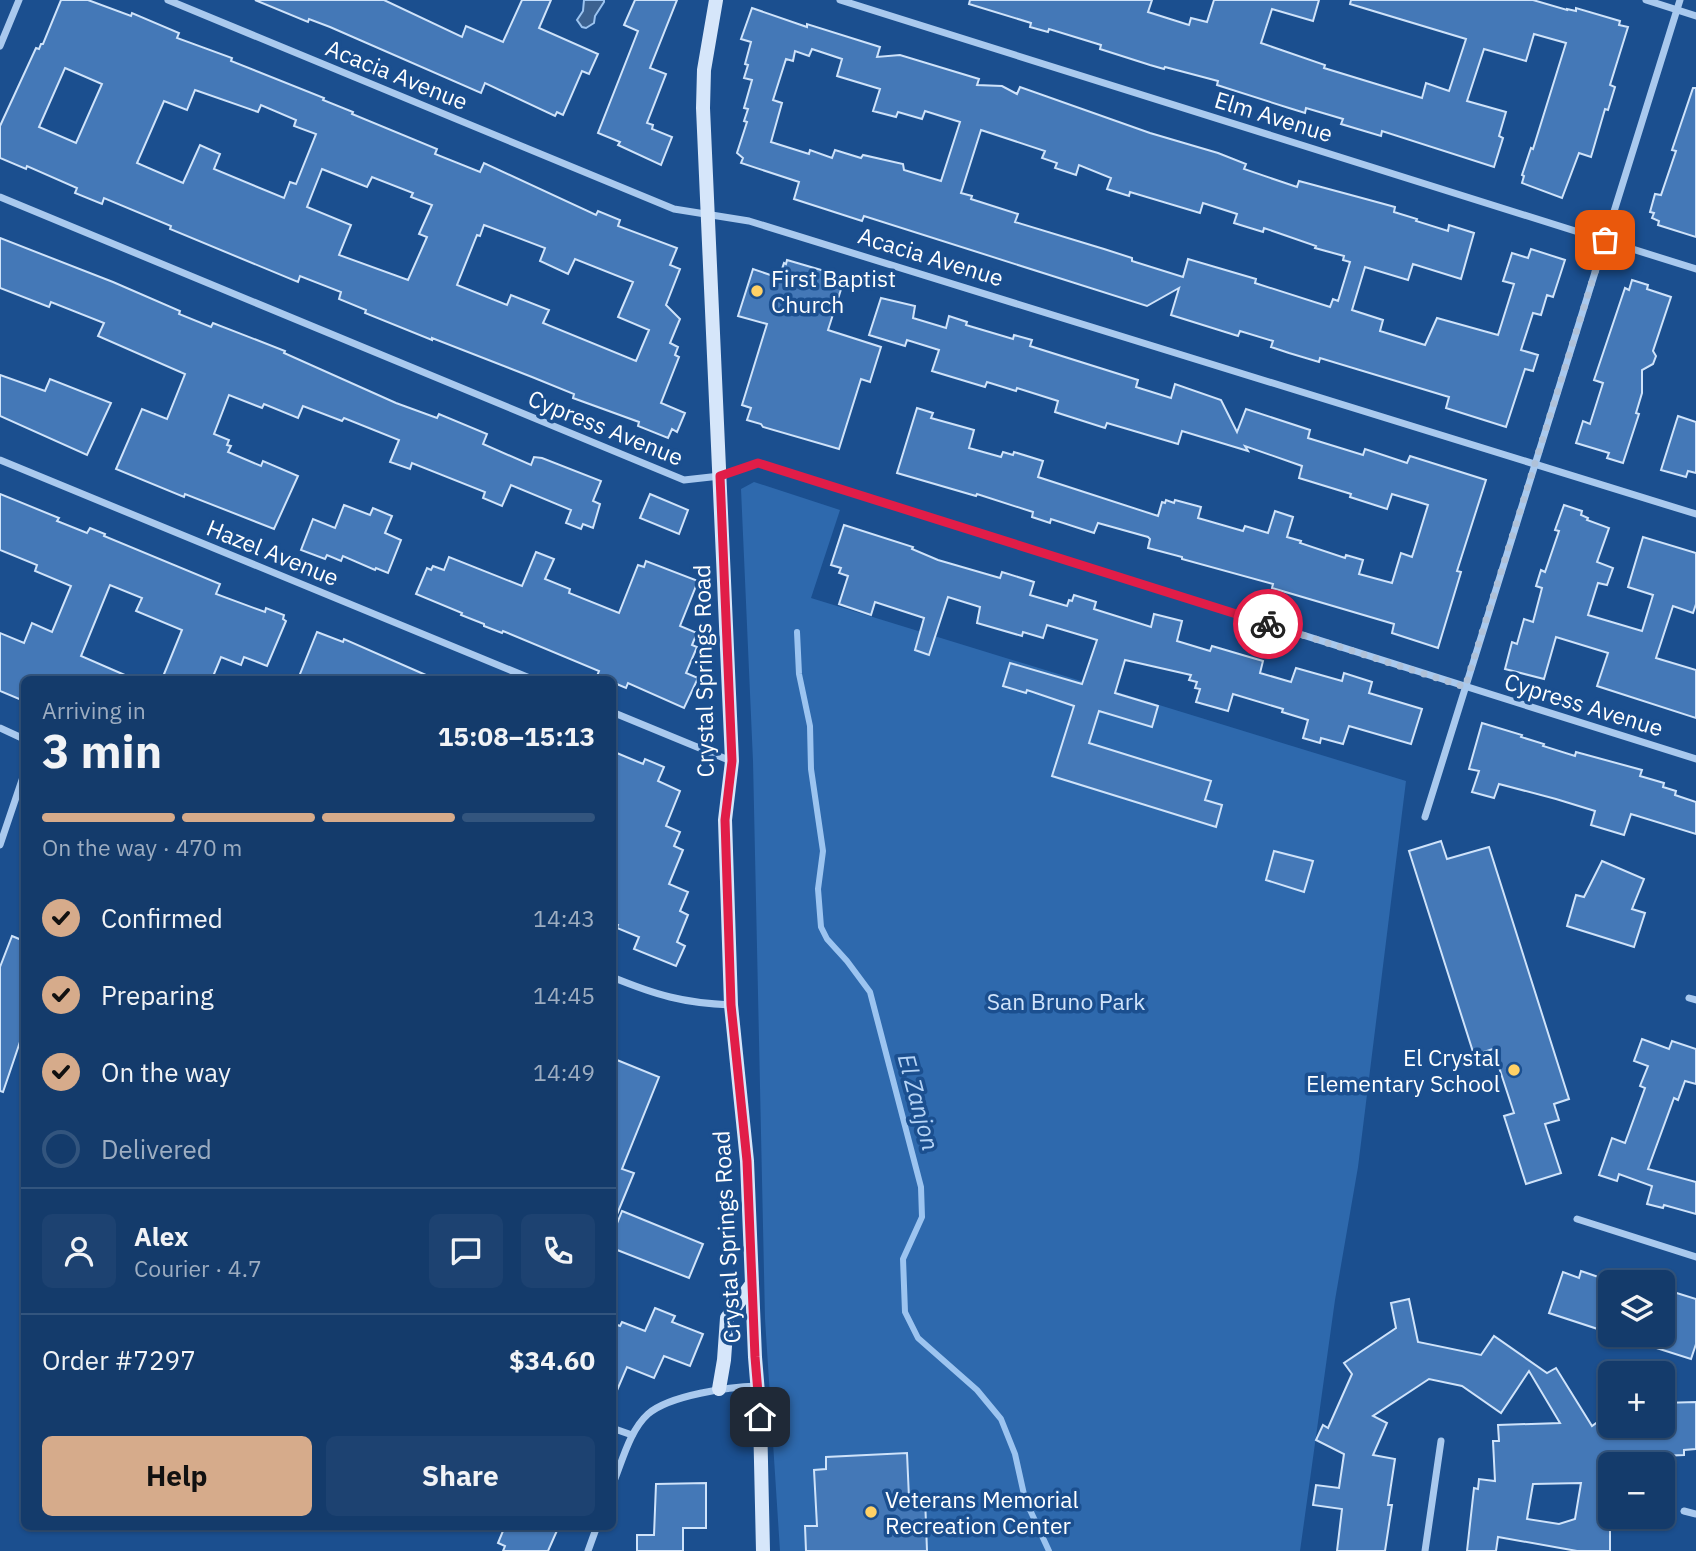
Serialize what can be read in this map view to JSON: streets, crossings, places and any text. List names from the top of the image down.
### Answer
{
  "streets": {
    "main road": ["Crystal Springs Road"],
    "street": [
      "Acacia Avenue",
      "Elm Avenue",
      "Cypress Avenue",
      "Hazel Avenue"
    ]
  },
  "crossings": [
    ["Acacia Avenue", "Crystal Springs Road"],
    ["Cypress Avenue", "Crystal Springs Road"]
  ],
  "water": ["El Zanjon"],
  "parks": ["San Bruno Park"],
  "places": ["First Baptist Church", "El Crystal Elementary School", "Veterans Memorial Recreation Center"],
  "page": {
    "heading": ["3 min", "Arriving in", "15:08–15:13"],
    "panel": [
      "Alex",
      "Courier · 4.7",
      "Order #7297",
      "$34.60"
    ],
    "bar": "On the way · 470 m",
    "list": [
      ["Confirmed", "14:43"],
      ["Preparing", "14:45"],
      ["On the way", "14:49"],
      "Delivered"
    ],
    "map_buttons": ["+", "−"],
    "buttons": ["Help", "Share"]
  }
}
